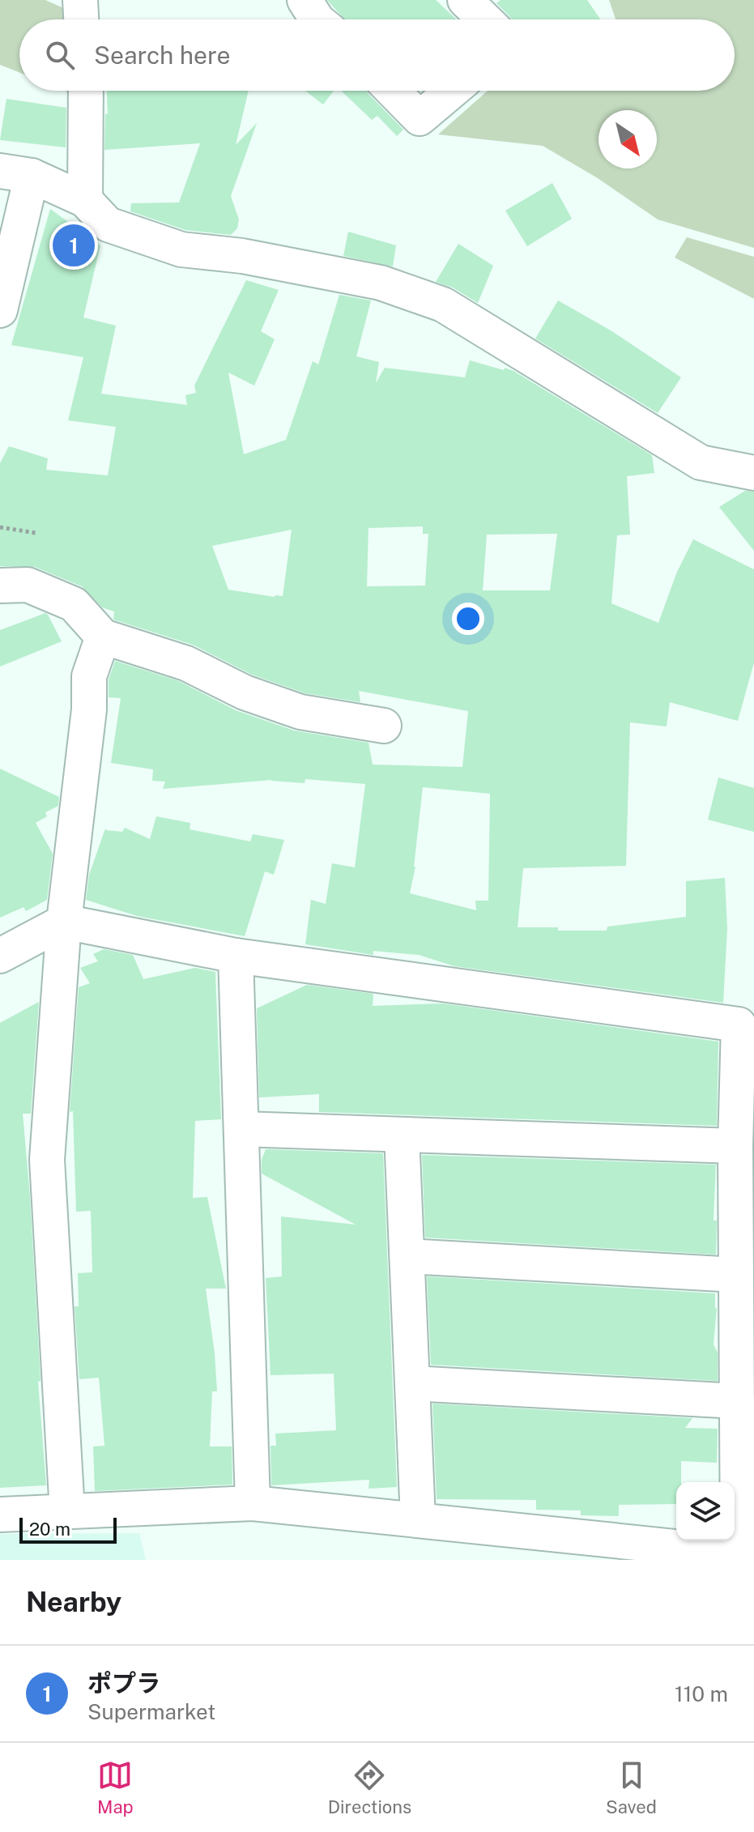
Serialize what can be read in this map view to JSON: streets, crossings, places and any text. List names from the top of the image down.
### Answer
{
  "scale_bar": "20 m",
  "north": "bottom right",
  "page": {
    "search": "Search here",
    "pins": "1",
    "scale": "20 m",
    "heading": "Nearby",
    "list": [
      {
        "mark": "1",
        "name": "ポプラ",
        "note": "Supermarket",
        "value": "110 m"
      }
    ],
    "nav": ["Map", "Directions", "Saved"]
  }
}
